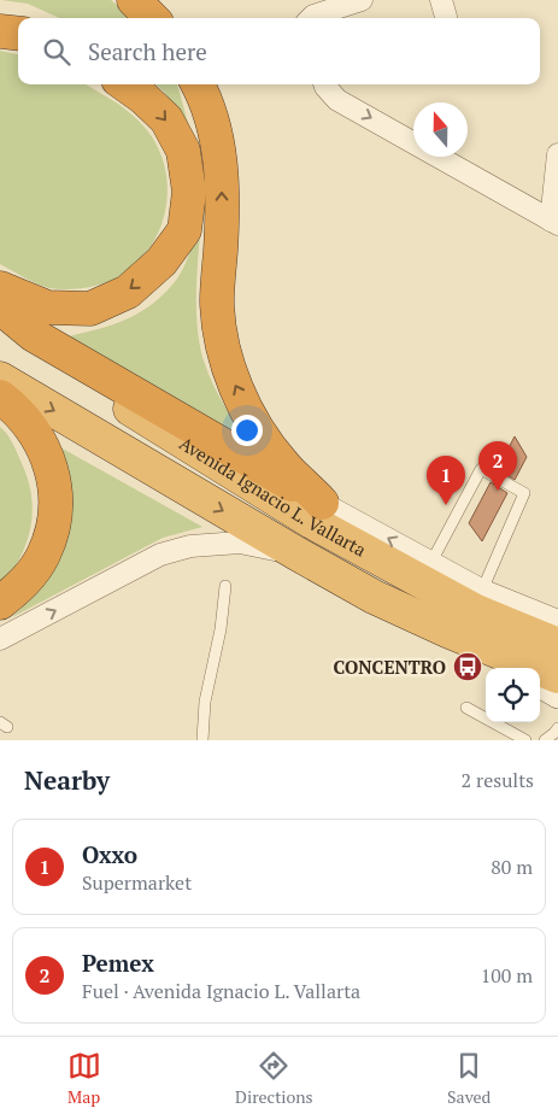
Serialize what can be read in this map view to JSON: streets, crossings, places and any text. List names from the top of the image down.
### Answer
{
  "streets": {
    "highway": ["Avenida Ignacio L. Vallarta"]
  },
  "places": {
    "bus stop": ["CONCENTRO"]
  },
  "north": "top",
  "page": {
    "search": "Search here",
    "pins": ["2", "1"],
    "heading": ["Nearby", "2 results"],
    "list": [
      {
        "mark": "1",
        "name": "Oxxo",
        "note": "Supermarket",
        "value": "80 m"
      },
      {
        "mark": "2",
        "name": "Pemex",
        "note": "Fuel · Avenida Ignacio L. Vallarta",
        "value": "100 m"
      }
    ],
    "nav": ["Map", "Directions", "Saved"]
  }
}
